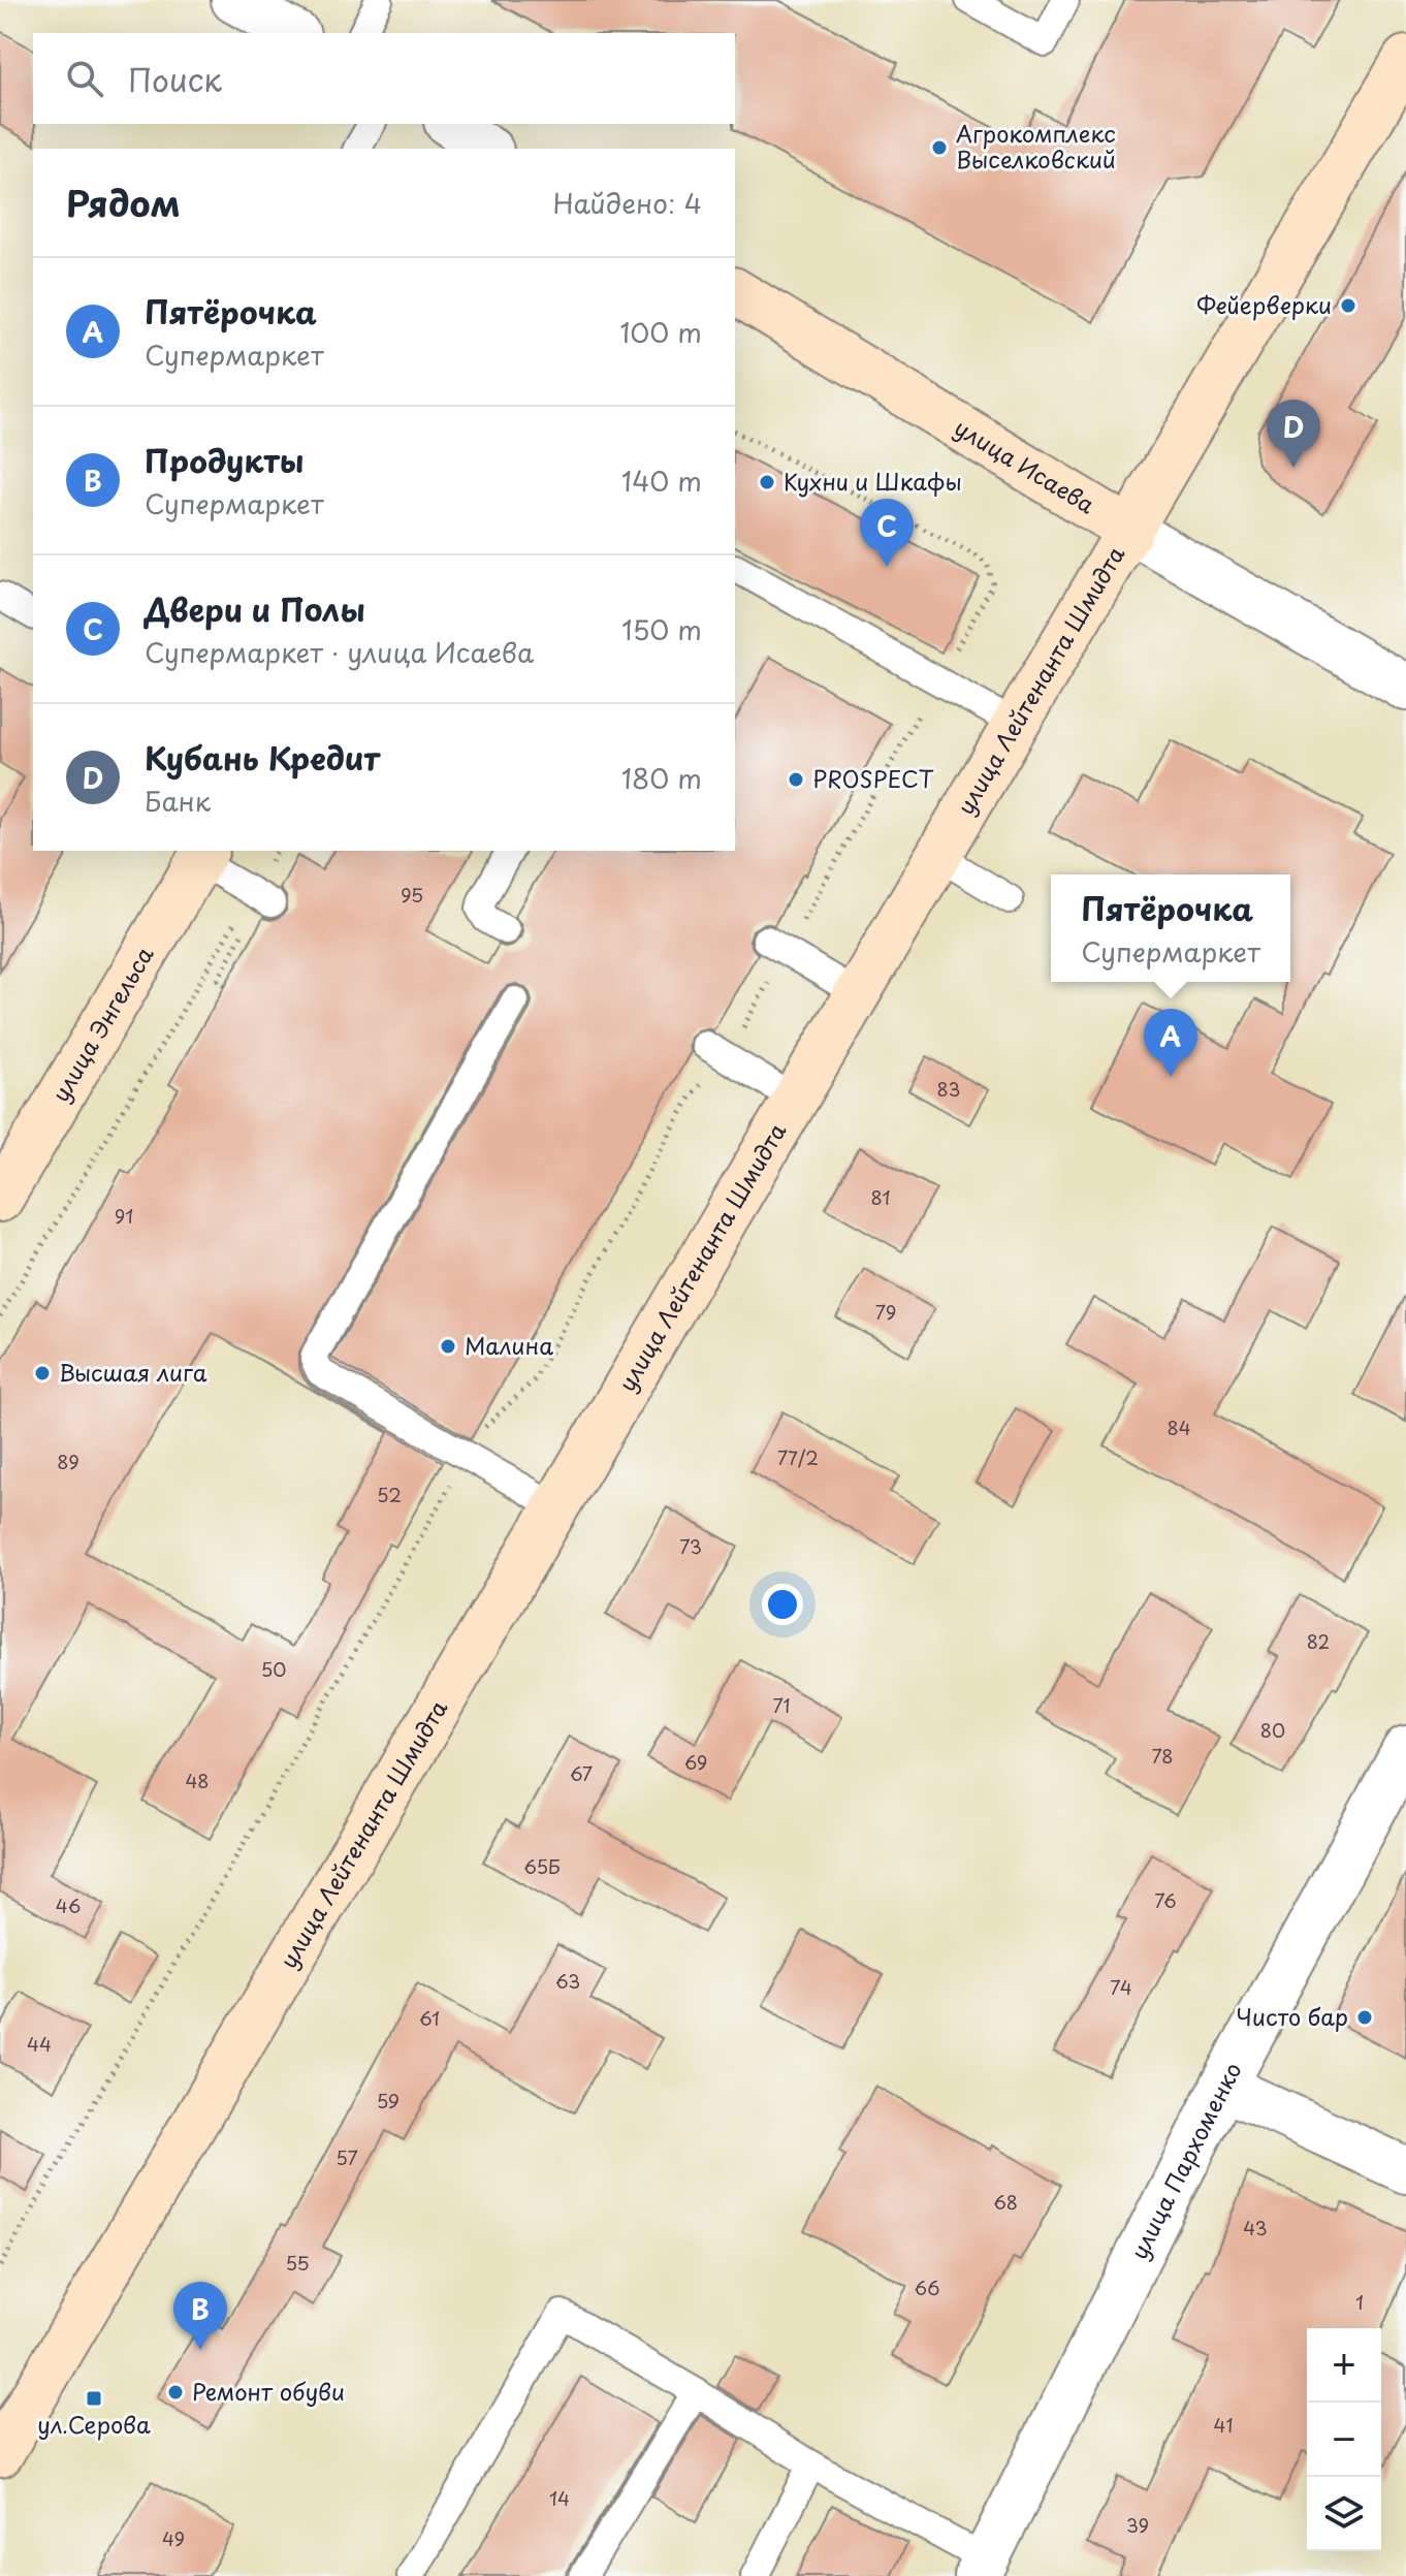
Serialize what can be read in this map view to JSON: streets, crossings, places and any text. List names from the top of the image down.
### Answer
{
  "streets": {
    "street": [
      "улица Исаева",
      "улица Лейтенанта Шмидта",
      "улица Энгельса",
      "улица Пархоменко"
    ]
  },
  "crossings": [
    ["улица Исаева", "улица Лейтенанта Шмидта"]
  ],
  "places": {
    "other": [
      "Агрокомплекс Выселковский",
      "Фейерверки",
      "Кухни и Шкафы",
      "PROSPECT",
      "Малина",
      "Высшая лига",
      "Чисто бар",
      "Ремонт обуви"
    ],
    "transit": ["ул.Серова"]
  },
  "house_numbers": [
    "95",
    "83",
    "81",
    "91",
    "79",
    "84",
    "77/2",
    "89",
    "52",
    "73",
    "82",
    "50",
    "71",
    "80",
    "78",
    "69",
    "67",
    "48",
    "65Б",
    "76",
    "46",
    "63",
    "74",
    "61",
    "44",
    "59",
    "57",
    "68",
    "43",
    "55",
    "66",
    "1",
    "41",
    "14",
    "39",
    "49"
  ],
  "page": {
    "search": "Поиск",
    "heading": ["Рядом", "Найдено: 4"],
    "list": [
      {
        "mark": "A",
        "name": "Пятёрочка",
        "note": "Супермаркет",
        "value": "100 m"
      },
      {
        "mark": "B",
        "name": "Продукты",
        "note": "Супермаркет",
        "value": "140 m"
      },
      {
        "mark": "C",
        "name": "Двери и Полы",
        "note": "Супермаркет · улица Исаева",
        "value": "150 m"
      },
      {
        "mark": "D",
        "name": "Кубань Кредит",
        "note": "Банк",
        "value": "180 m"
      }
    ],
    "pins": [
      "D",
      "C",
      "A",
      "B"
    ],
    "popup": ["Пятёрочка", "Супермаркет"],
    "map_buttons": ["+", "−"]
  }
}
